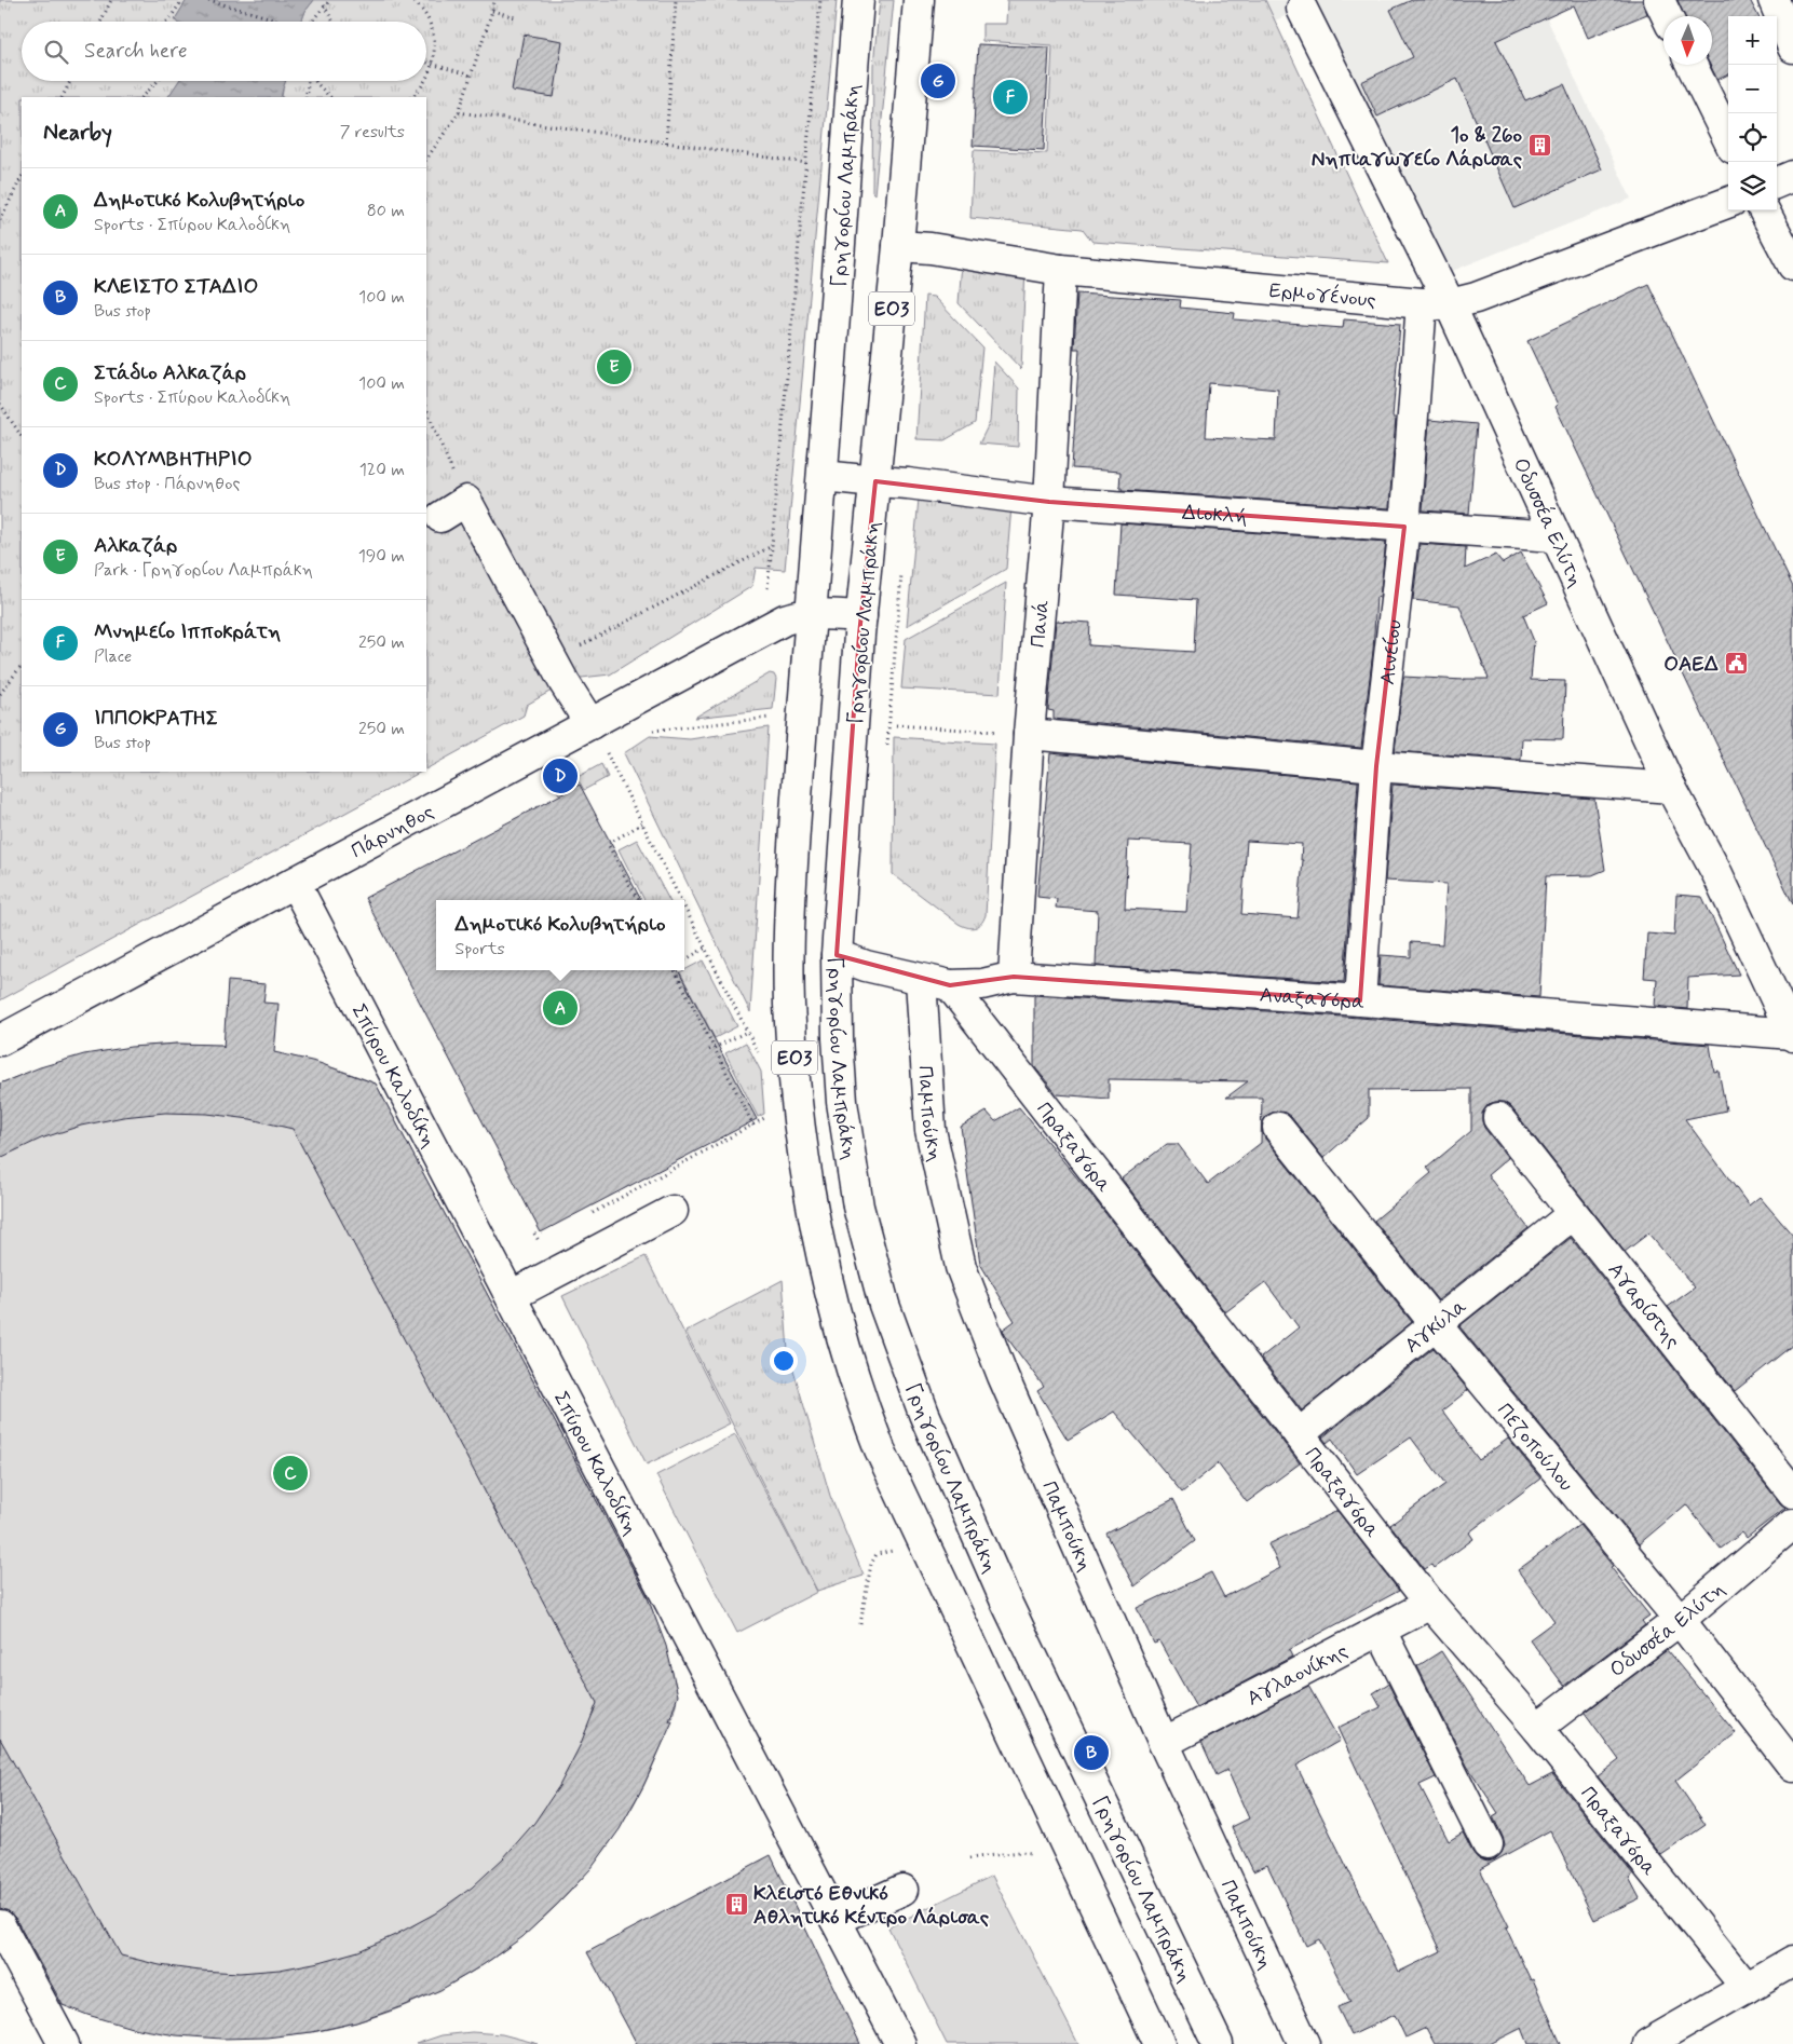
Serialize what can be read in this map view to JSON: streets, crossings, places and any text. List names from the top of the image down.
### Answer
{
  "streets": {
    "street": [
      "Γρηγορίου Λαμπράκη",
      "Ερμογένους",
      "ΕΟ3",
      "Διοκλή",
      "Οδυσσέα Ελύτη",
      "Πανά",
      "Αινείου",
      "Πάρνηθος",
      "Αναξαγόρα",
      "Σπύρου Καλοδίκη",
      "Παμπούκη",
      "Πραξαγόρα",
      "Αγαρίστης",
      "Αγκύλα",
      "Πεζοπούλου",
      "Αγλαονίκης"
    ]
  },
  "crossings": [
    ["Γρηγορίου Λαμπράκη", "Ερμογένους"],
    ["Γρηγορίου Λαμπράκη", "Διοκλή"],
    ["Γρηγορίου Λαμπράκη", "Πάρνηθος"],
    ["Γρηγορίου Λαμπράκη", "Αναξαγόρα"],
    ["Ερμογένους", "Οδυσσέα Ελύτη"],
    ["Ερμογένους", "Πανά"],
    ["Ερμογένους", "Αινείου"],
    ["Διοκλή", "Οδυσσέα Ελύτη"],
    ["Διοκλή", "Πανά"],
    ["Διοκλή", "Αινείου"],
    ["Οδυσσέα Ελύτη", "Αναξαγόρα"],
    ["Οδυσσέα Ελύτη", "Πραξαγόρα"],
    ["Οδυσσέα Ελύτη", "Πεζοπούλου"],
    ["Πανά", "Αναξαγόρα"],
    ["Αινείου", "Αναξαγόρα"],
    ["Πάρνηθος", "Σπύρου Καλοδίκη"],
    ["Αναξαγόρα", "Παμπούκη"],
    ["Αναξαγόρα", "Πραξαγόρα"],
    ["Παμπούκη", "Αγλαονίκης"],
    ["Πραξαγόρα", "Αγκύλα"],
    ["Πραξαγόρα", "Αγλαονίκης"],
    ["Αγαρίστης", "Αγκύλα"],
    ["Αγκύλα", "Πεζοπούλου"]
  ],
  "places": {
    "building": ["1ο & 26ο Νηπιαγωγείο Λάρισας", "Κλειστό Εθνικό Αθλητικό Κέντρο Λάρισας"],
    "public building": ["ΟΑΕΔ"]
  },
  "north": "bottom",
  "page": {
    "map_buttons": ["+", "−"],
    "search": "Search here",
    "pins": [
      "G",
      "F",
      "E",
      "D",
      "A",
      "C",
      "B"
    ],
    "heading": ["Nearby", "7 results"],
    "list": [
      {
        "mark": "A",
        "name": "Δημοτικό Κολυβητήριο",
        "note": "Sports · Σπύρου Καλοδίκη",
        "value": "80 m"
      },
      {
        "mark": "B",
        "name": "ΚΛΕΙΣΤΟ ΣΤΑΔΙΟ",
        "note": "Bus stop",
        "value": "100 m"
      },
      {
        "mark": "C",
        "name": "Στάδιο Αλκαζάρ",
        "note": "Sports · Σπύρου Καλοδίκη",
        "value": "100 m"
      },
      {
        "mark": "D",
        "name": "ΚΟΛΥΜΒΗΤΗΡΙΟ",
        "note": "Bus stop · Πάρνηθος",
        "value": "120 m"
      },
      {
        "mark": "E",
        "name": "Αλκαζάρ",
        "note": "Park · Γρηγορίου Λαμπράκη",
        "value": "190 m"
      },
      {
        "mark": "F",
        "name": "Μνημείο Ιπποκράτη",
        "note": "Place",
        "value": "250 m"
      },
      {
        "mark": "G",
        "name": "ΙΠΠΟΚΡΑΤΗΣ",
        "note": "Bus stop",
        "value": "250 m"
      }
    ],
    "popup": ["Δημοτικό Κολυβητήριο", "Sports"]
  }
}
